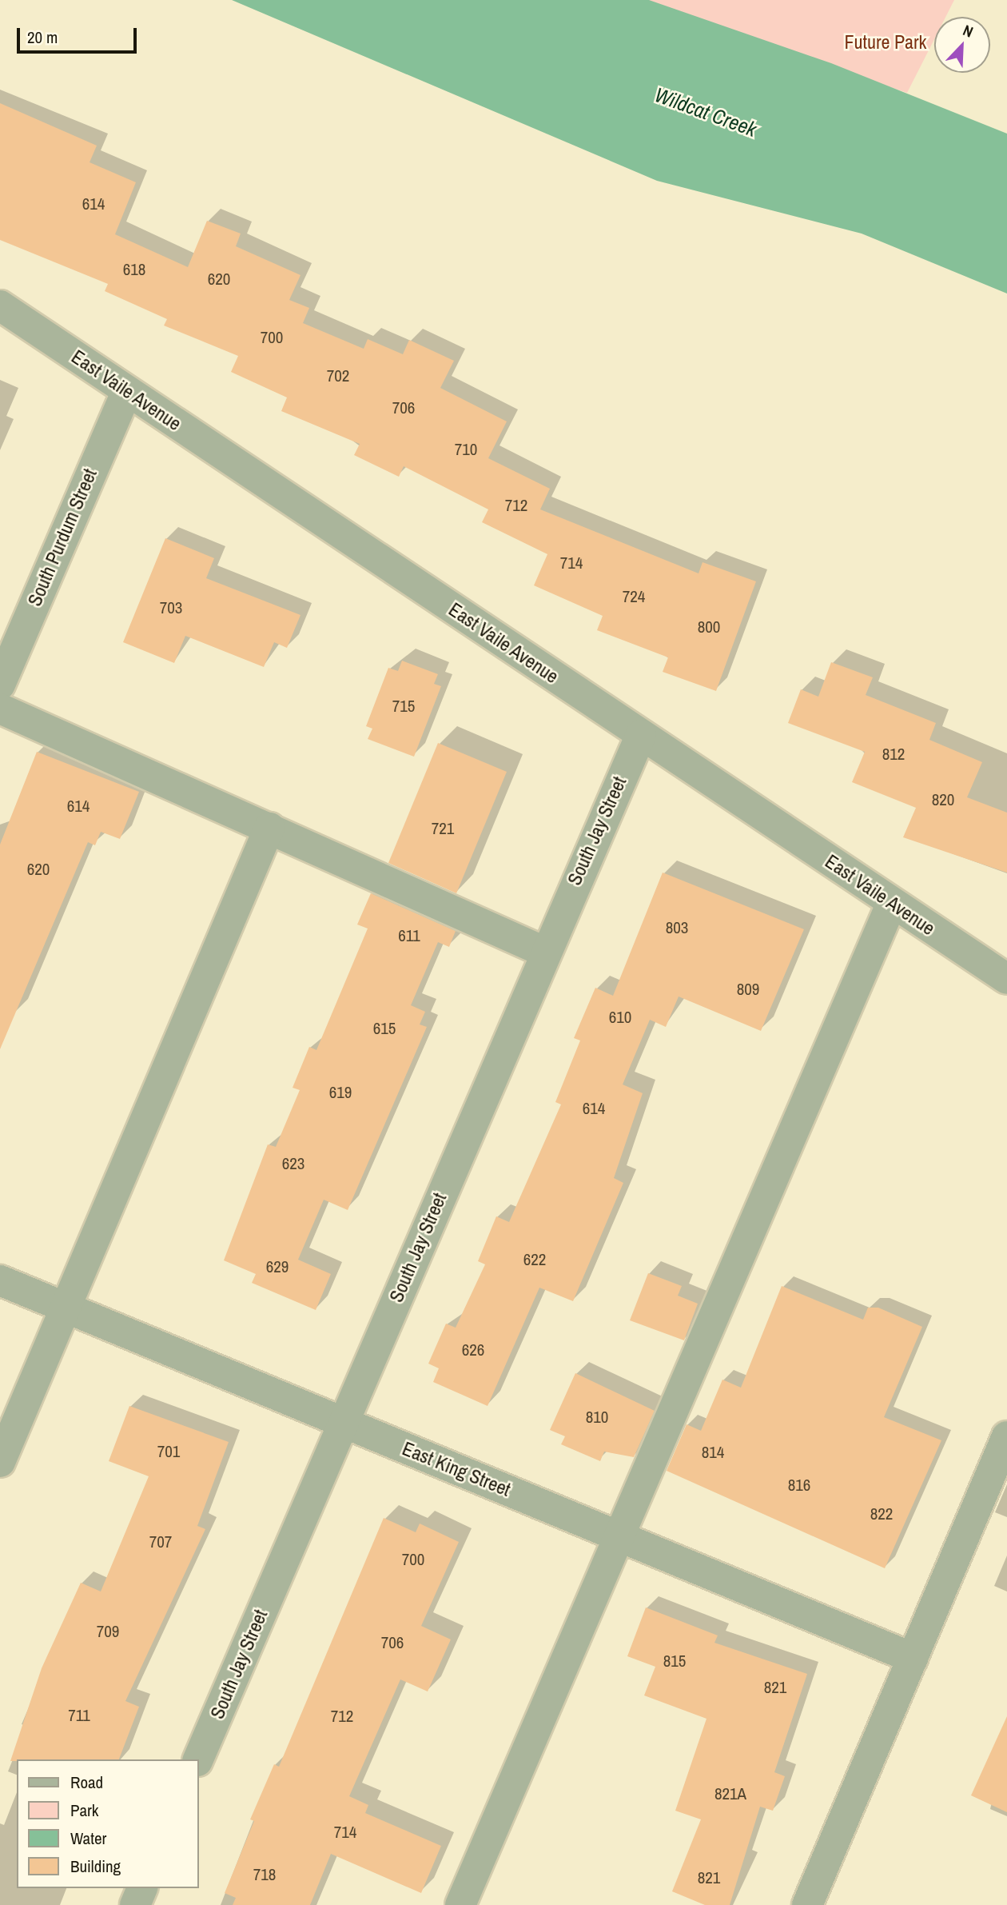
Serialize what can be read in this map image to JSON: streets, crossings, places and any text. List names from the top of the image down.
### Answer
{
  "streets": {
    "street": [
      "East Vaile Avenue",
      "South Purdum Street",
      "South Jay Street",
      "East King Street"
    ]
  },
  "crossings": [
    ["East Vaile Avenue", "South Purdum Street"],
    ["East Vaile Avenue", "South Jay Street"],
    ["South Jay Street", "East King Street"]
  ],
  "water": ["Wildcat Creek"],
  "parks": ["Future Park"],
  "house_numbers": [
    "614",
    "618",
    "620",
    "700",
    "702",
    "706",
    "710",
    "712",
    "714",
    "724",
    "703",
    "800",
    "715",
    "812",
    "820",
    "614",
    "721",
    "620",
    "803",
    "611",
    "809",
    "610",
    "615",
    "619",
    "614",
    "623",
    "622",
    "629",
    "626",
    "810",
    "701",
    "814",
    "816",
    "822",
    "707",
    "700",
    "709",
    "706",
    "815",
    "821",
    "711",
    "712",
    "821A",
    "714",
    "718",
    "821"
  ],
  "legend": [
    "Road",
    "Park",
    "Water",
    "Building"
  ],
  "scale_bar": "20 m",
  "north": "top right"
}
